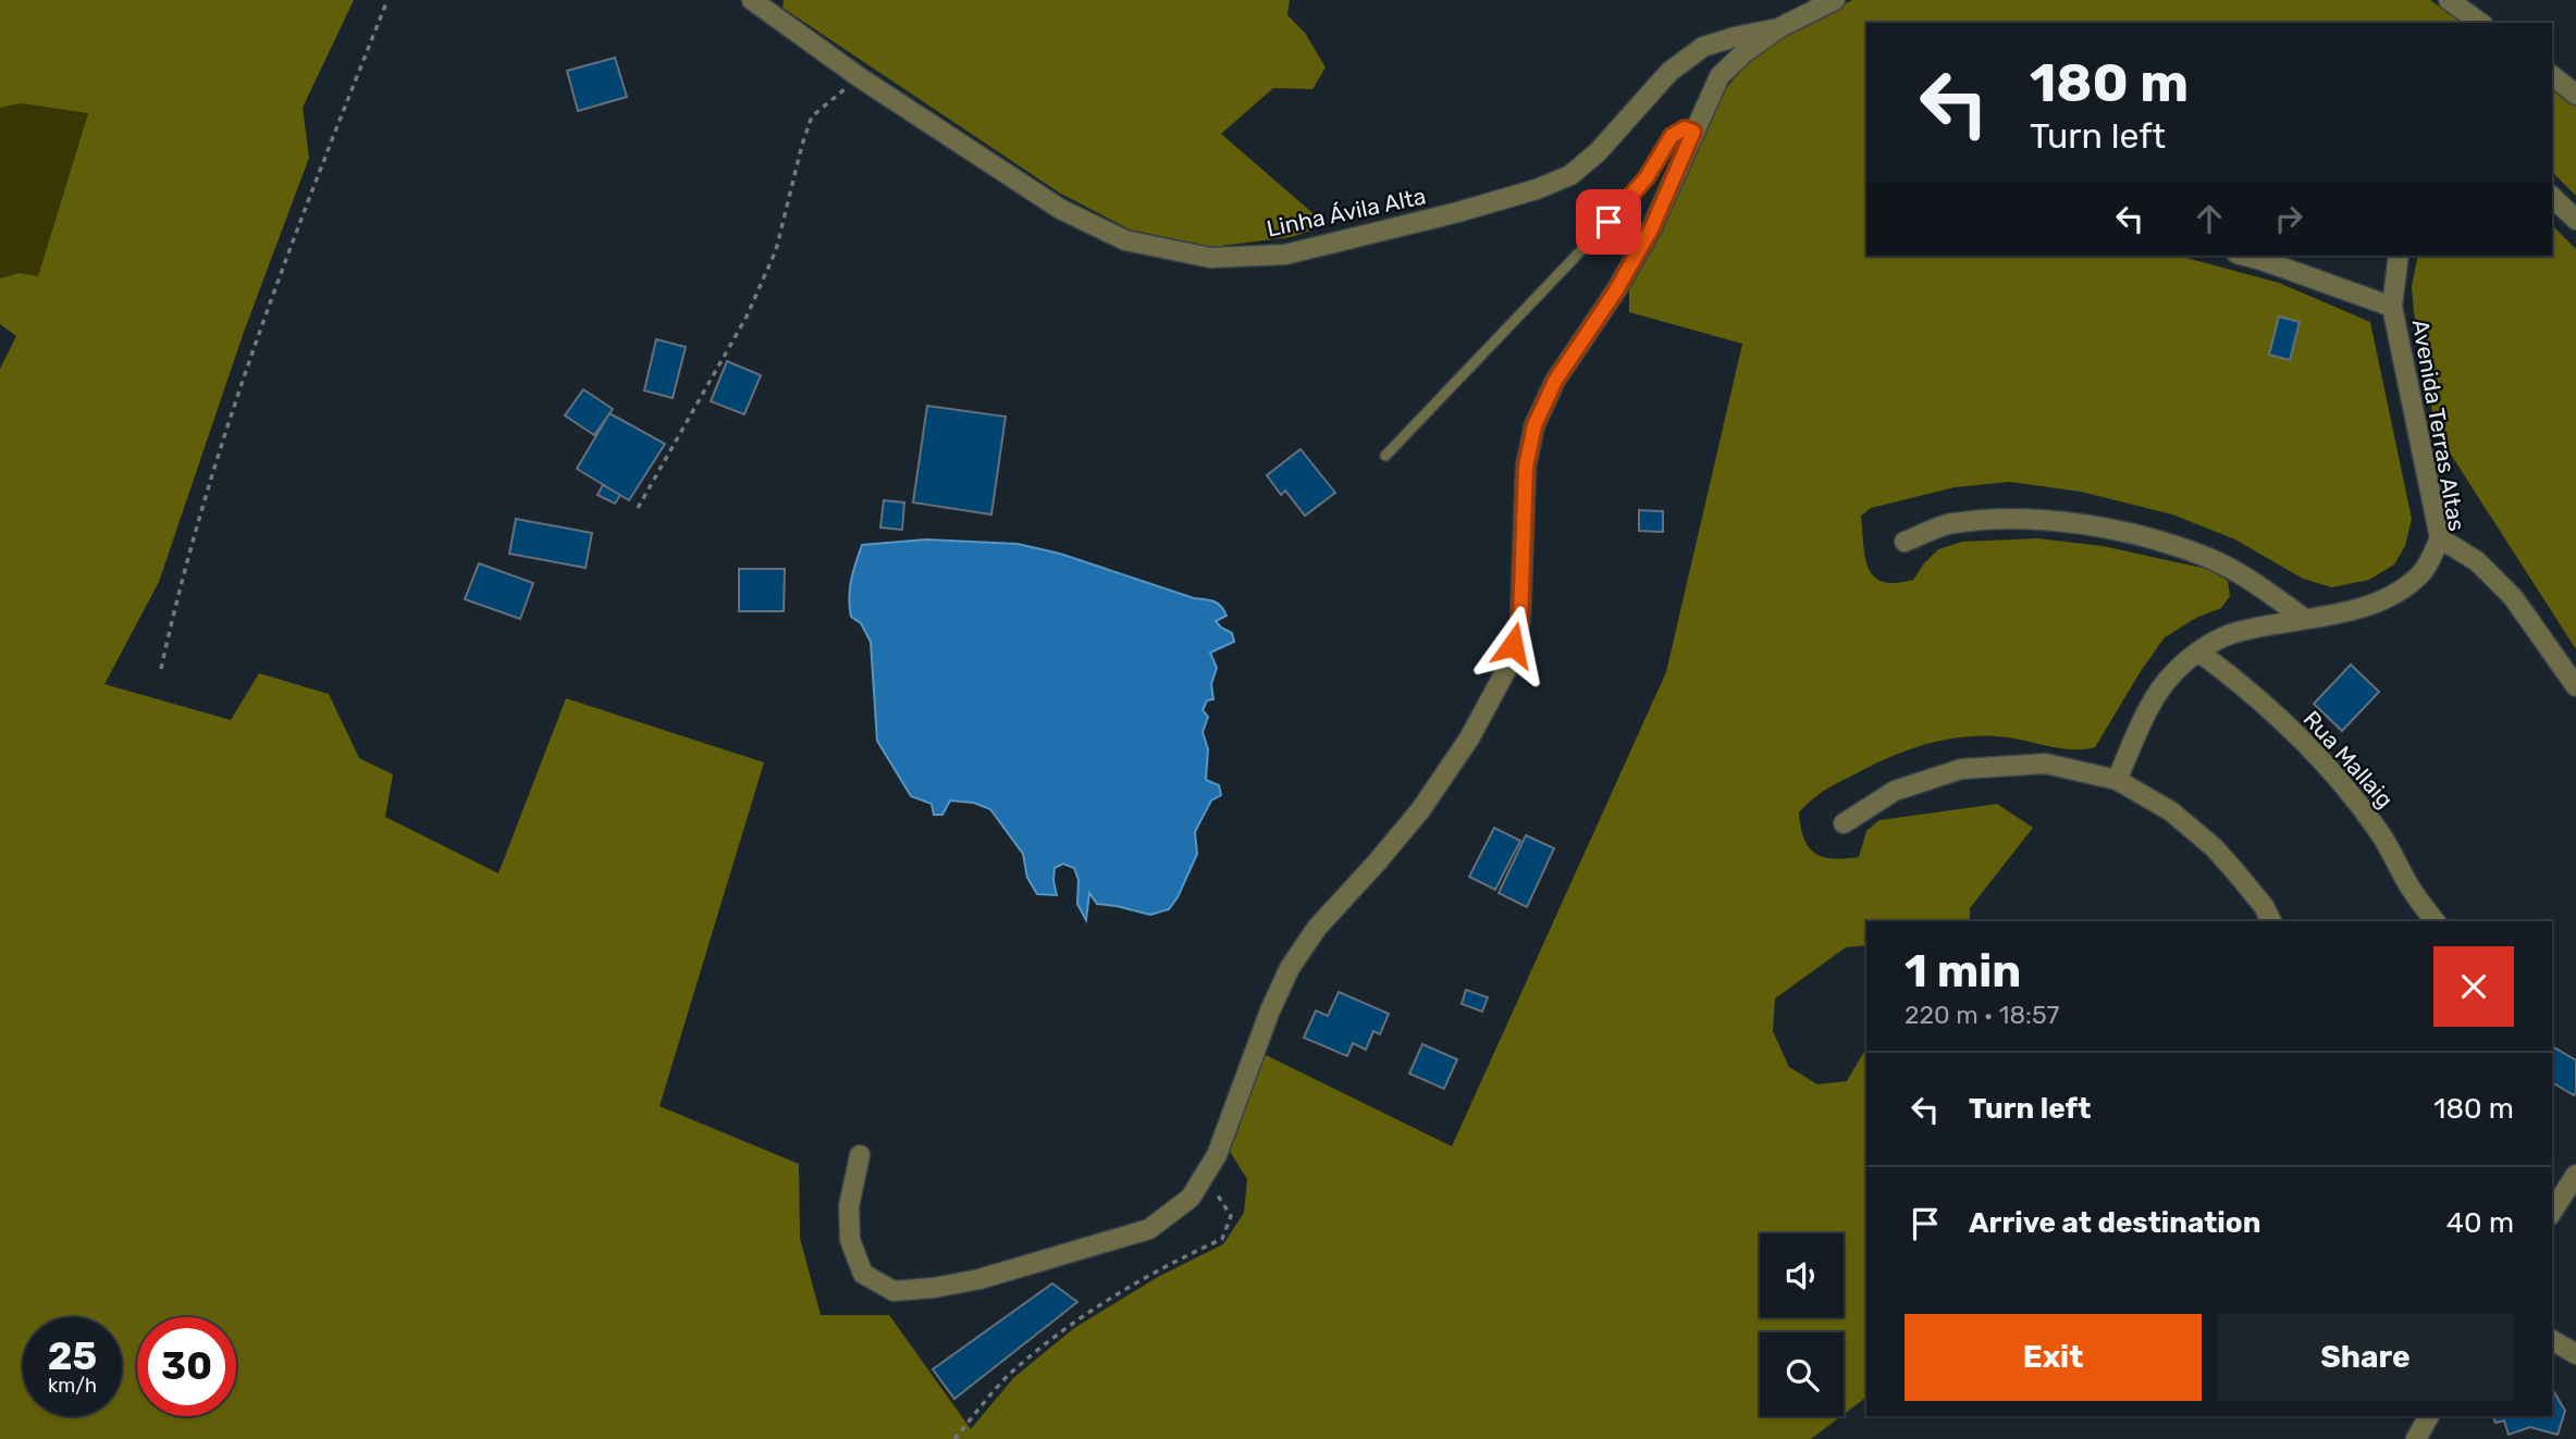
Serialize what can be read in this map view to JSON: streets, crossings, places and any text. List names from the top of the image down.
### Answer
{
  "streets": {
    "street": ["Linha Ávila Alta", "Avenida Terras Altas", "Rua Mallaig"]
  },
  "crossings": [
    ["Avenida Terras Altas", "Rua Mallaig"]
  ],
  "page": {
    "turn": ["180 m", "Turn left"],
    "heading": ["1 min", "220 m · 18:57"],
    "list": [
      {
        "name": "Turn left",
        "value": "180 m"
      },
      {
        "name": "Arrive at destination",
        "value": "40 m"
      }
    ],
    "buttons": ["Exit", "Share"],
    "speed": "25 km/h",
    "limit": "30"
  }
}
